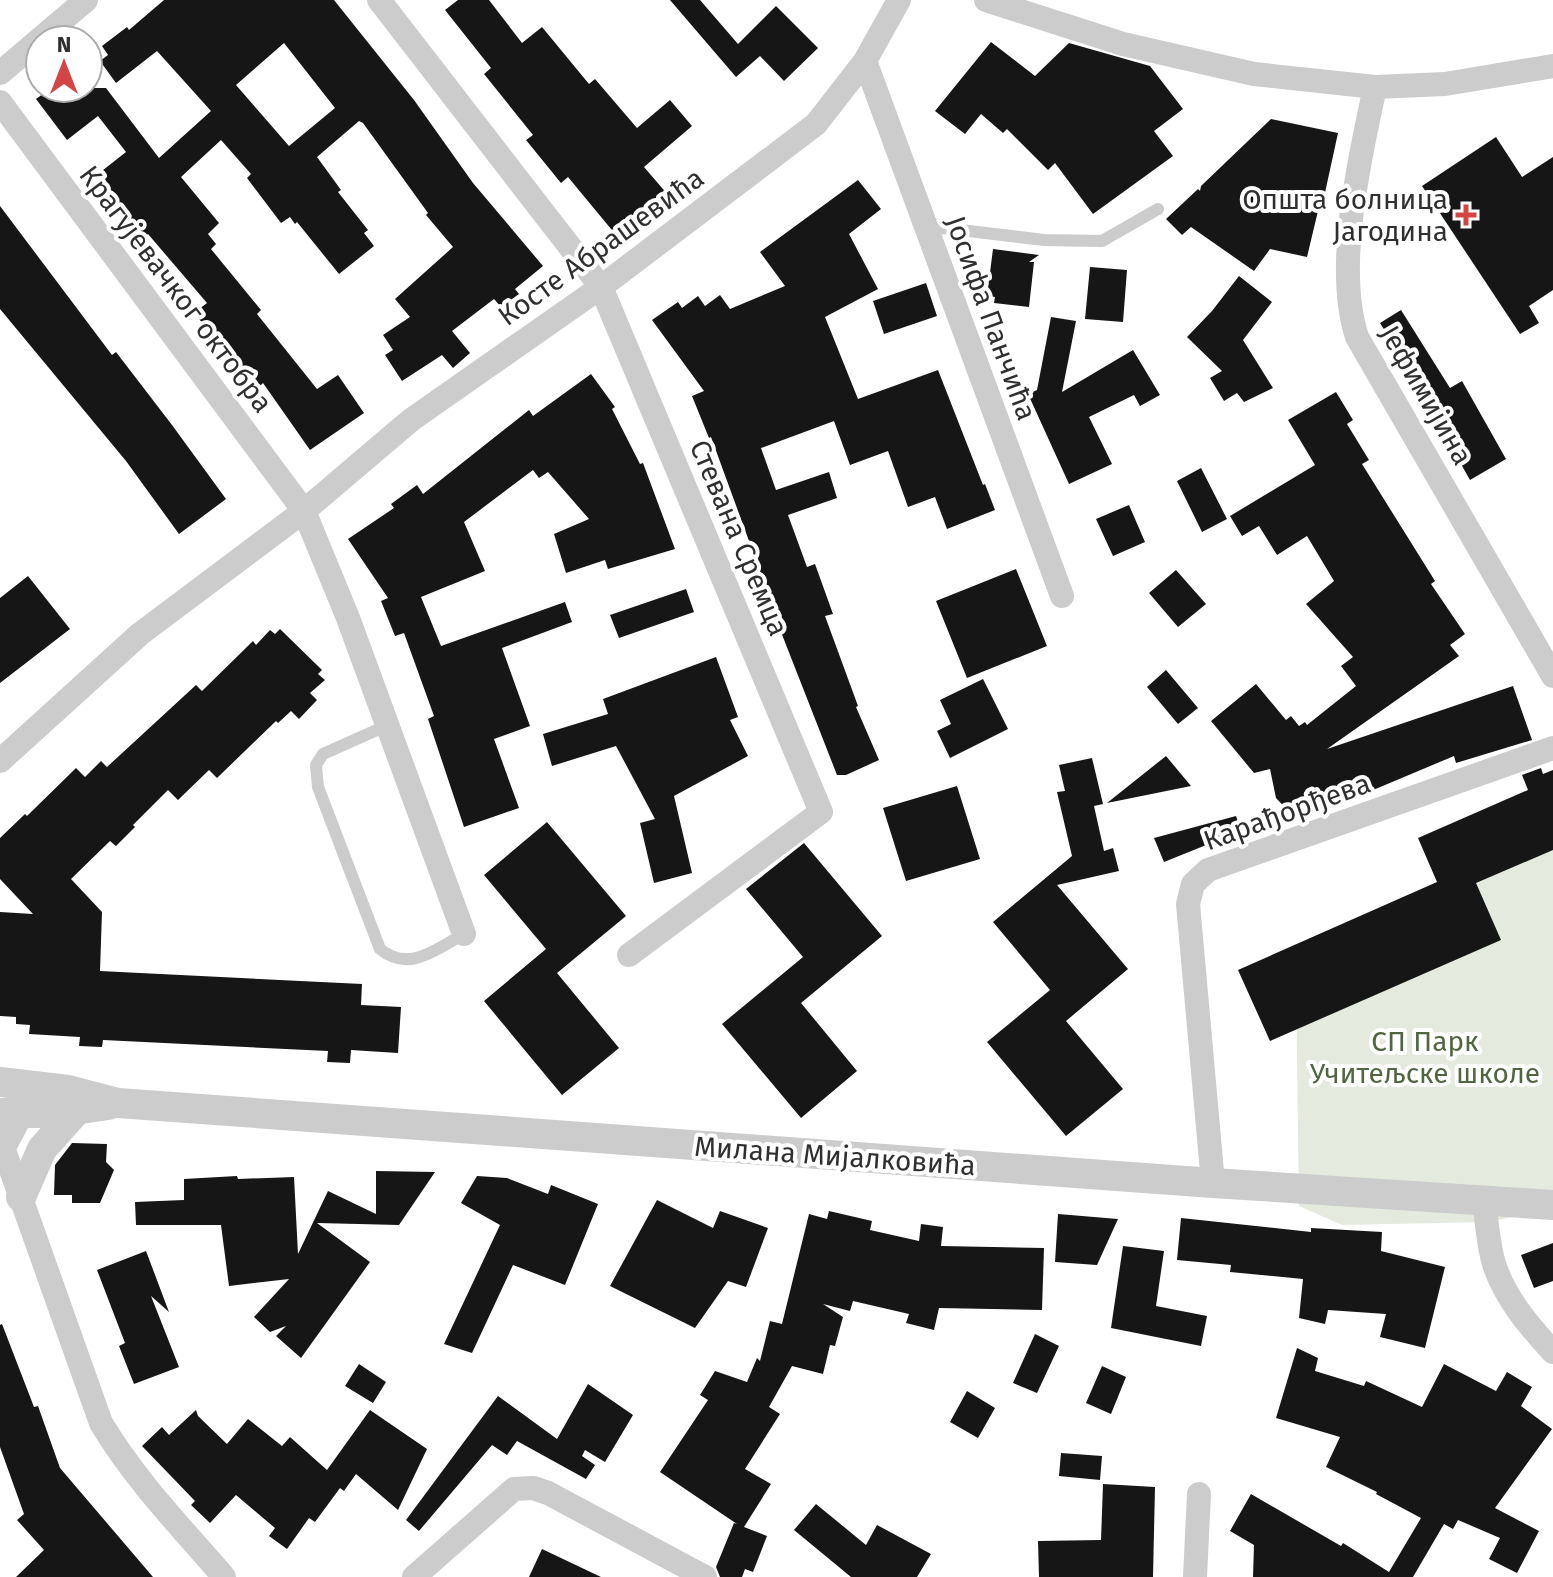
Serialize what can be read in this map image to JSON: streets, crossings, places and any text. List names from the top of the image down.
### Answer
{
  "streets": {
    "street": [
      "Косте Абрашевића",
      "Крагујевачког октобра",
      "Јосифа Панчића",
      "Јефимијина",
      "Стевана Сремца",
      "Карађорђева",
      "Милана Мијалковића"
    ]
  },
  "crossings": [
    ["Косте Абрашевића", "Крагујевачког октобра"],
    ["Косте Абрашевића", "Јосифа Панчића"],
    ["Косте Абрашевића", "Стевана Сремца"],
    ["Карађорђева", "Милана Мијалковића"]
  ],
  "parks": ["СП Парк Учитељске школе"],
  "places": {
    "health": ["Општа болница Јагодина"]
  },
  "north": "top"
}
